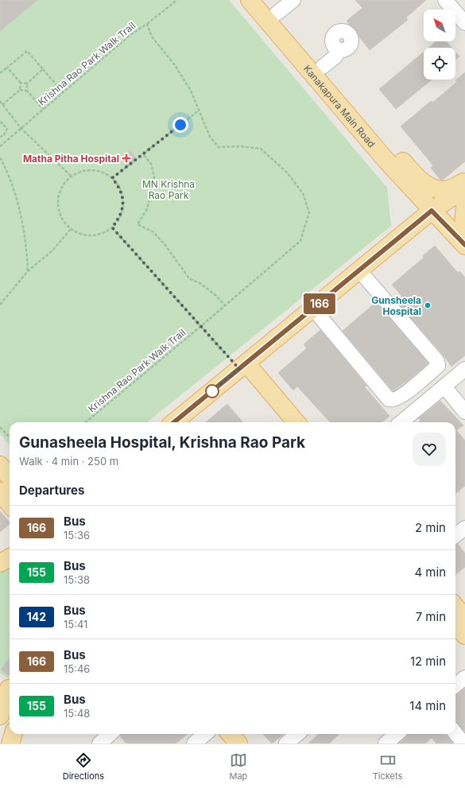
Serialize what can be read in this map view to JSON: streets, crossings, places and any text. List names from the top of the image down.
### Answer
{
  "streets": {
    "main road": ["Kanakapura Main Road"],
    "path": ["Krishna Rao Park Walk Trail"]
  },
  "parks": ["MN Krishna Rao Park"],
  "places": {
    "health": ["Matha Pitha Hospital"],
    "other": ["Gunsheela Hospital"]
  },
  "lines": ["bus line 166"],
  "north": "top left",
  "page": {
    "on_map": "166",
    "heading": [
      ["Gunasheela Hospital, Krishna Rao Park", "Walk · 4 min · 250 m"],
      "Departures"
    ],
    "list": [
      {
        "mark": "166",
        "name": "Bus",
        "note": "15:36",
        "value": "2 min"
      },
      {
        "mark": "155",
        "name": "Bus",
        "note": "15:38",
        "value": "4 min"
      },
      {
        "mark": "142",
        "name": "Bus",
        "note": "15:41",
        "value": "7 min"
      },
      {
        "mark": "166",
        "name": "Bus",
        "note": "15:46",
        "value": "12 min"
      },
      {
        "mark": "155",
        "name": "Bus",
        "note": "15:48",
        "value": "14 min"
      }
    ],
    "tabs": ["Directions", "Map", "Tickets"]
  }
}
